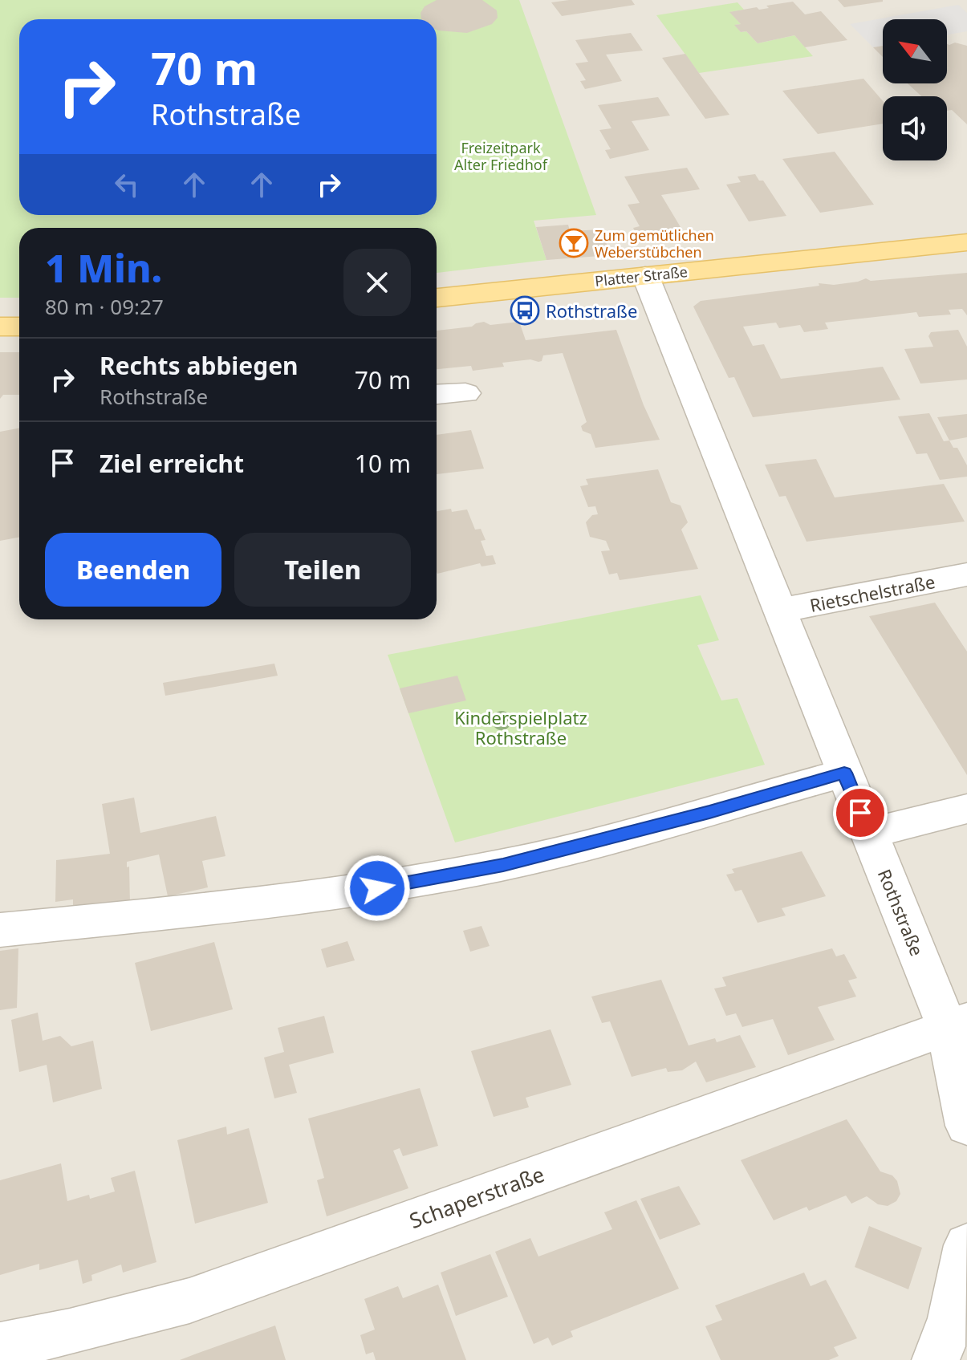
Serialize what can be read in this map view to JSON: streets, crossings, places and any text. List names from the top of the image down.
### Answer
{
  "streets": {
    "main road": ["Platter Straße"],
    "street": ["Rietschelstraße", "Rothstraße", "Schaperstraße"]
  },
  "crossings": [
    ["Platter Straße", "Rothstraße"],
    ["Rietschelstraße", "Rothstraße"],
    ["Rothstraße", "Schaperstraße"]
  ],
  "parks": ["Freizeitpark Alter Friedhof", "Kinderspielplatz Rothstraße"],
  "places": {
    "bar": ["Zum gemütlichen Weberstübchen"],
    "bus stop": ["Rothstraße"]
  },
  "north": "top left",
  "page": {
    "turn": ["70 m", "Rothstraße"],
    "heading": ["1 Min.", "80 m · 09:27"],
    "list": [
      {
        "name": "Rechts abbiegen",
        "note": "Rothstraße",
        "value": "70 m"
      },
      {
        "name": "Ziel erreicht",
        "value": "10 m"
      }
    ],
    "buttons": ["Beenden", "Teilen"]
  }
}
